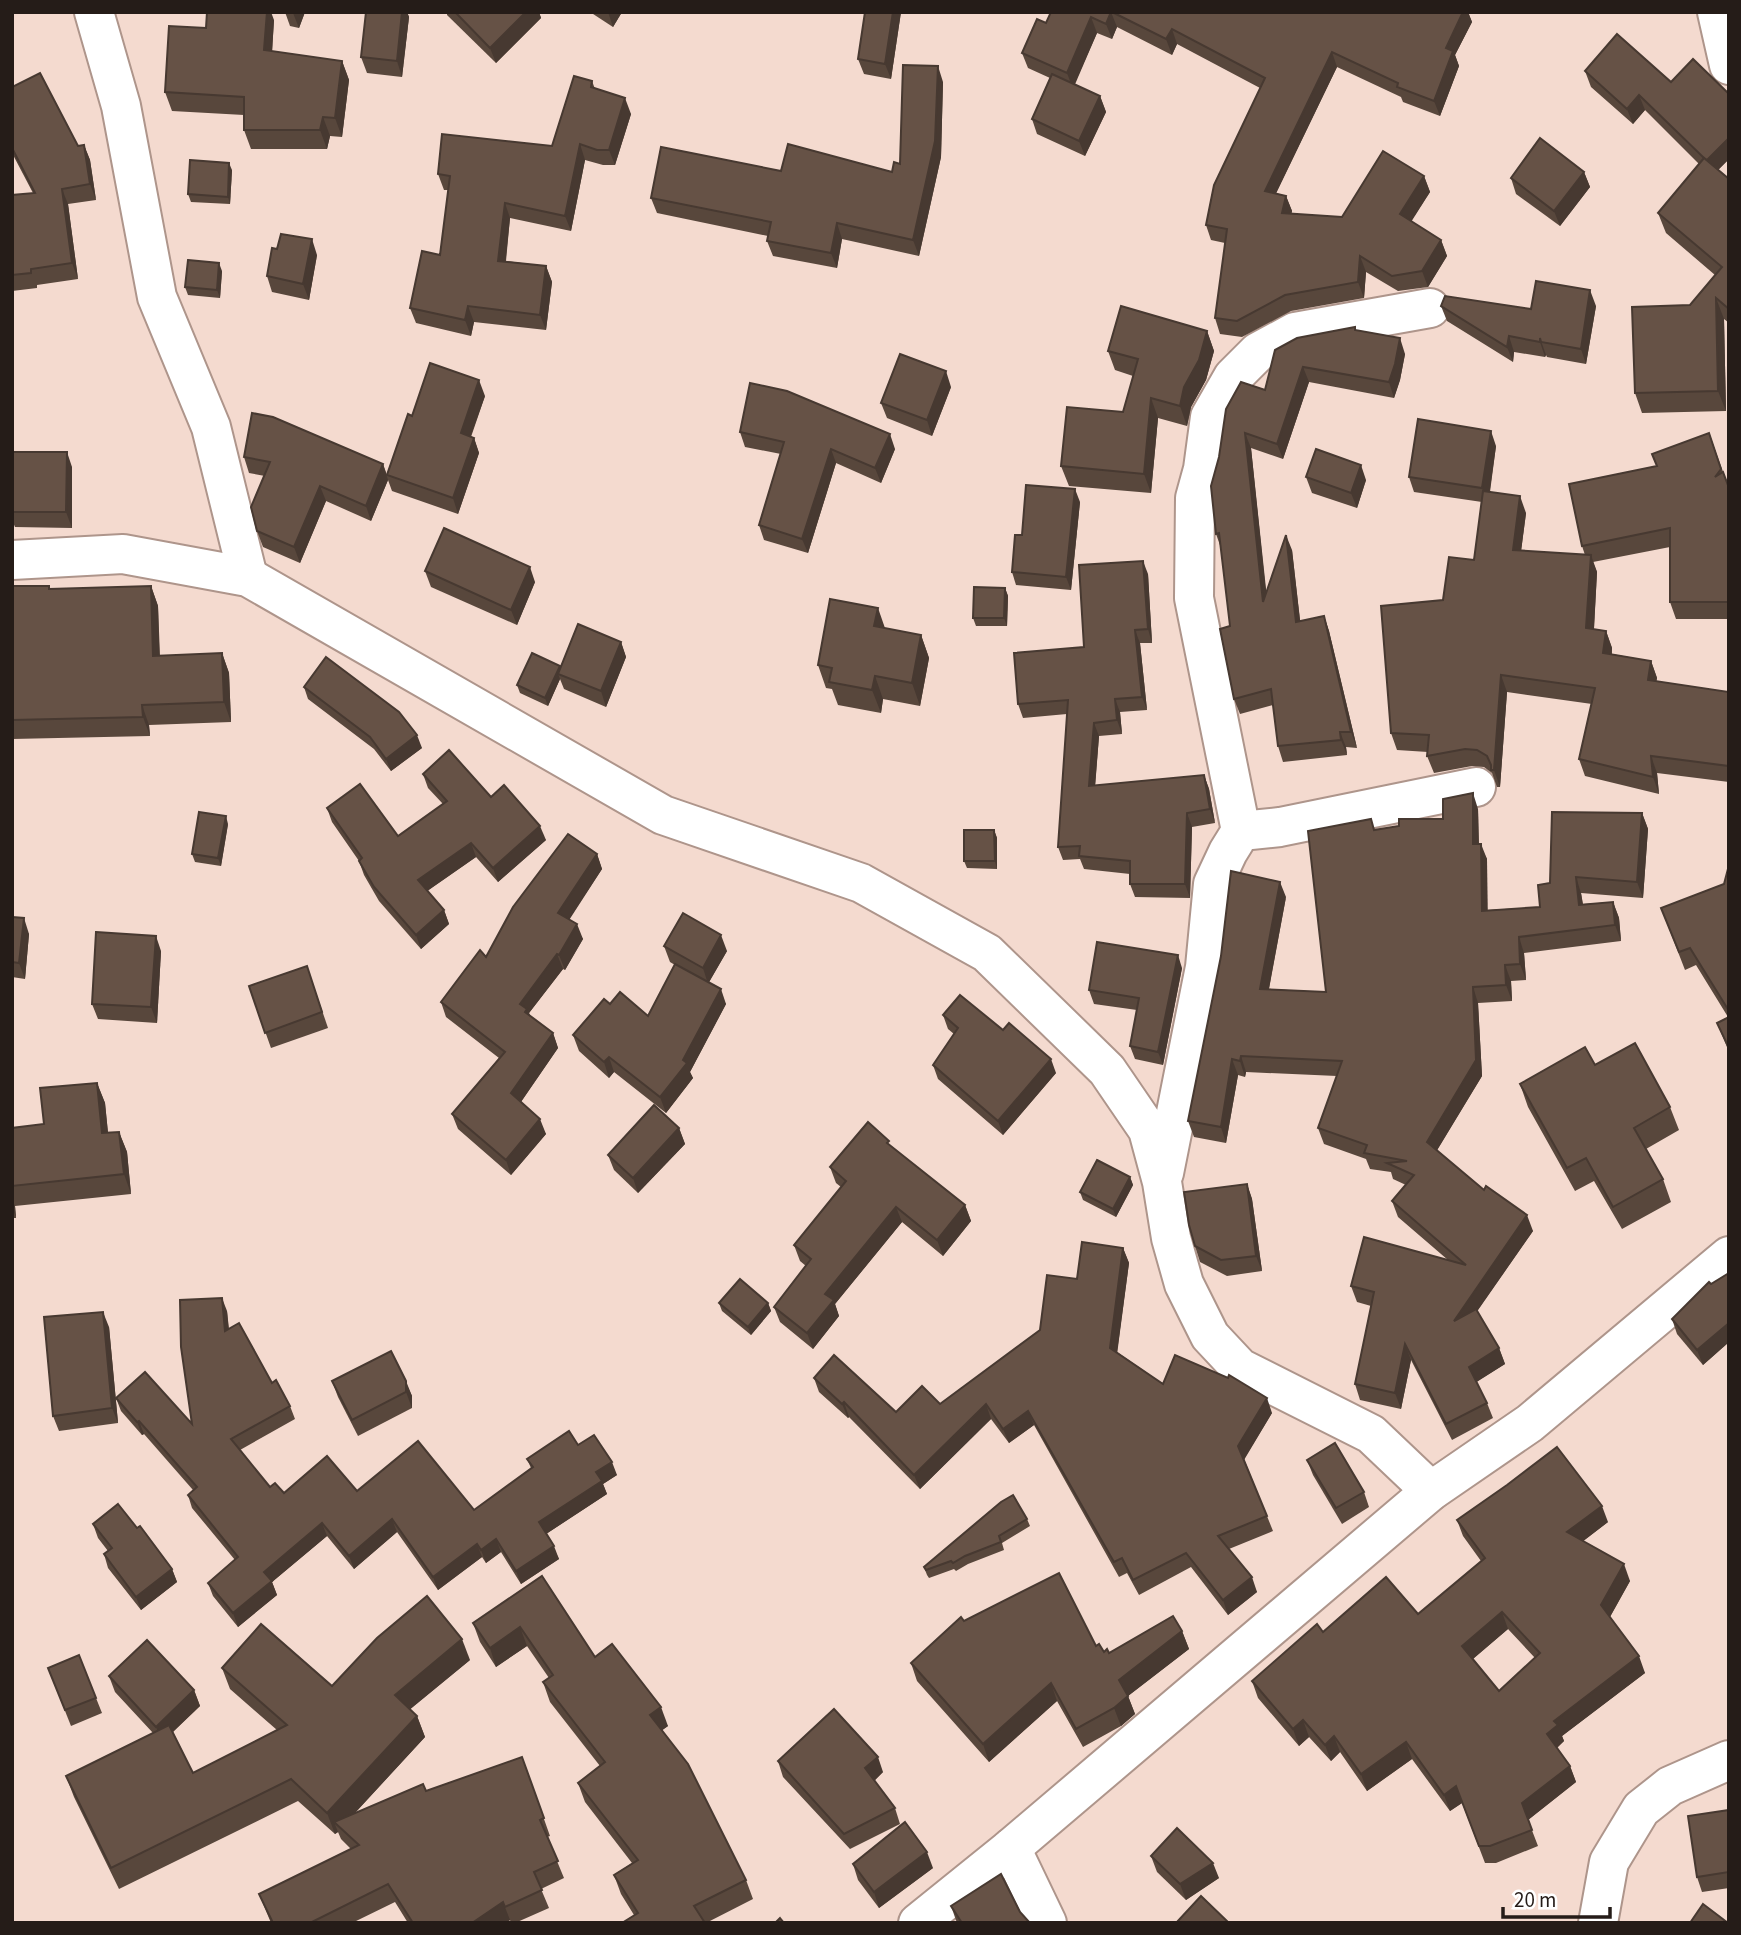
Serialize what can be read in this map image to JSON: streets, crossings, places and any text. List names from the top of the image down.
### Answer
{
  "scale_bar": "20 m"
}
